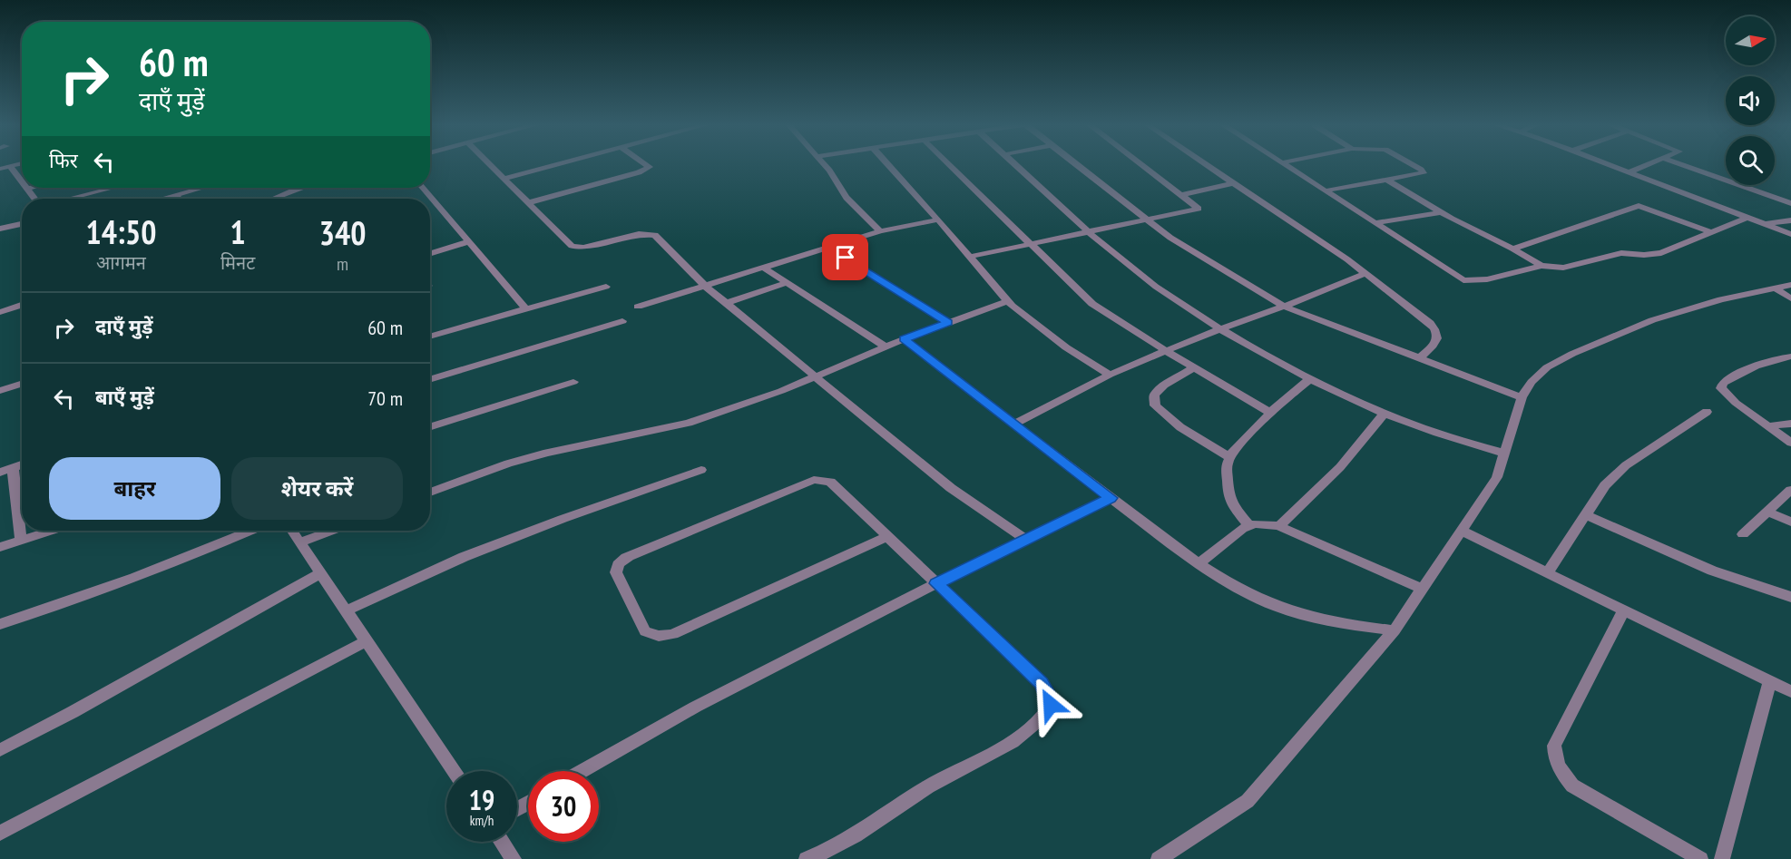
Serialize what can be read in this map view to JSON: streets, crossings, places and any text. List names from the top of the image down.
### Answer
{
  "north": "right",
  "page": {
    "turn": ["60 m", "दाएँ मुड़ें"],
    "then": "फिर",
    "eta": [
      "14:50",
      "आगमन",
      "1",
      "मिनट",
      "340",
      "m"
    ],
    "list": [
      {
        "name": "दाएँ मुड़ें",
        "value": "60 m"
      },
      {
        "name": "बाएँ मुड़ें",
        "value": "70 m"
      }
    ],
    "buttons": ["बाहर", "शेयर करें"],
    "speed": "19 km/h",
    "limit": "30"
  }
}
